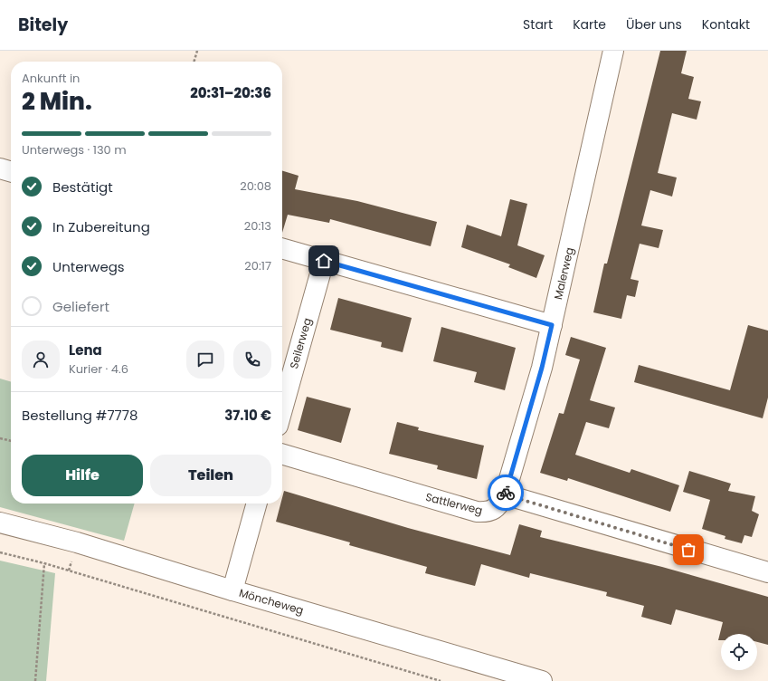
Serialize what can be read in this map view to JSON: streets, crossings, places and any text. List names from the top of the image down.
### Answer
{
  "streets": {
    "street": [
      "Malerweg",
      "Seilerweg",
      "Sattlerweg",
      "Möncheweg"
    ]
  },
  "crossings": [
    ["Malerweg", "Sattlerweg"]
  ],
  "page": {
    "header": "Bitely",
    "nav": [
      "Start",
      "Karte",
      "Über uns",
      "Kontakt"
    ],
    "heading": ["2 Min.", "Ankunft in", "20:31–20:36"],
    "panel": [
      "Lena",
      "Kurier · 4.6",
      "Bestellung #7778",
      "37.10 €"
    ],
    "bar": "Unterwegs · 130 m",
    "list": [
      ["Bestätigt", "20:08"],
      ["In Zubereitung", "20:13"],
      ["Unterwegs", "20:17"],
      "Geliefert"
    ],
    "buttons": ["Hilfe", "Teilen"]
  }
}
